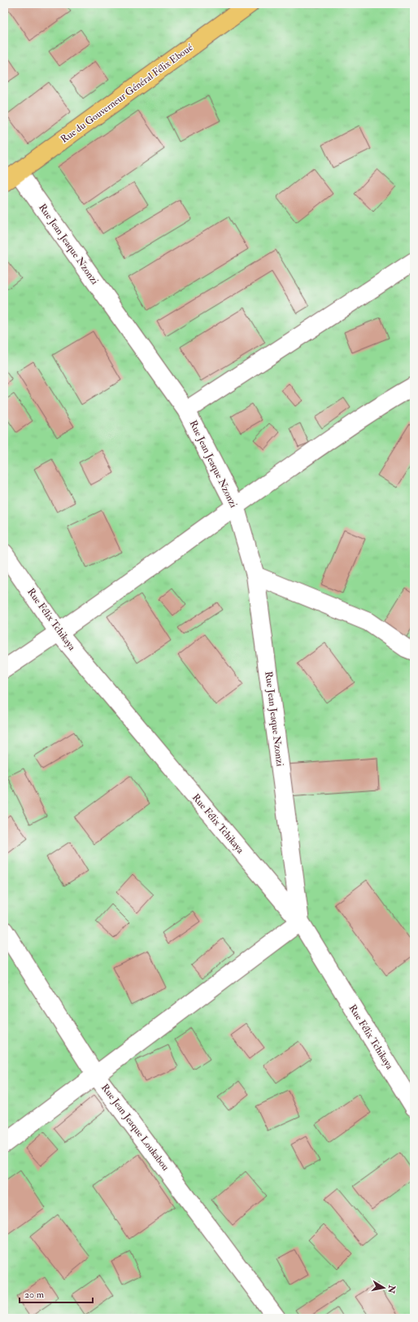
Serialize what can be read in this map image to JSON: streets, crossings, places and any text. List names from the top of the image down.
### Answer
{
  "streets": {
    "main road": ["Rue du Gouverneur Général Félix Eboué"],
    "street": ["Rue Jean Jeaque Nzonzi", "Rue Félix Tchikaya", "Rue Jean Jeaque Loukabou"]
  },
  "crossings": [
    ["Rue du Gouverneur Général Félix Eboué", "Rue Jean Jeaque Nzonzi"],
    ["Rue Jean Jeaque Nzonzi", "Rue Félix Tchikaya"]
  ],
  "scale_bar": "20 m",
  "north": "right"
}
